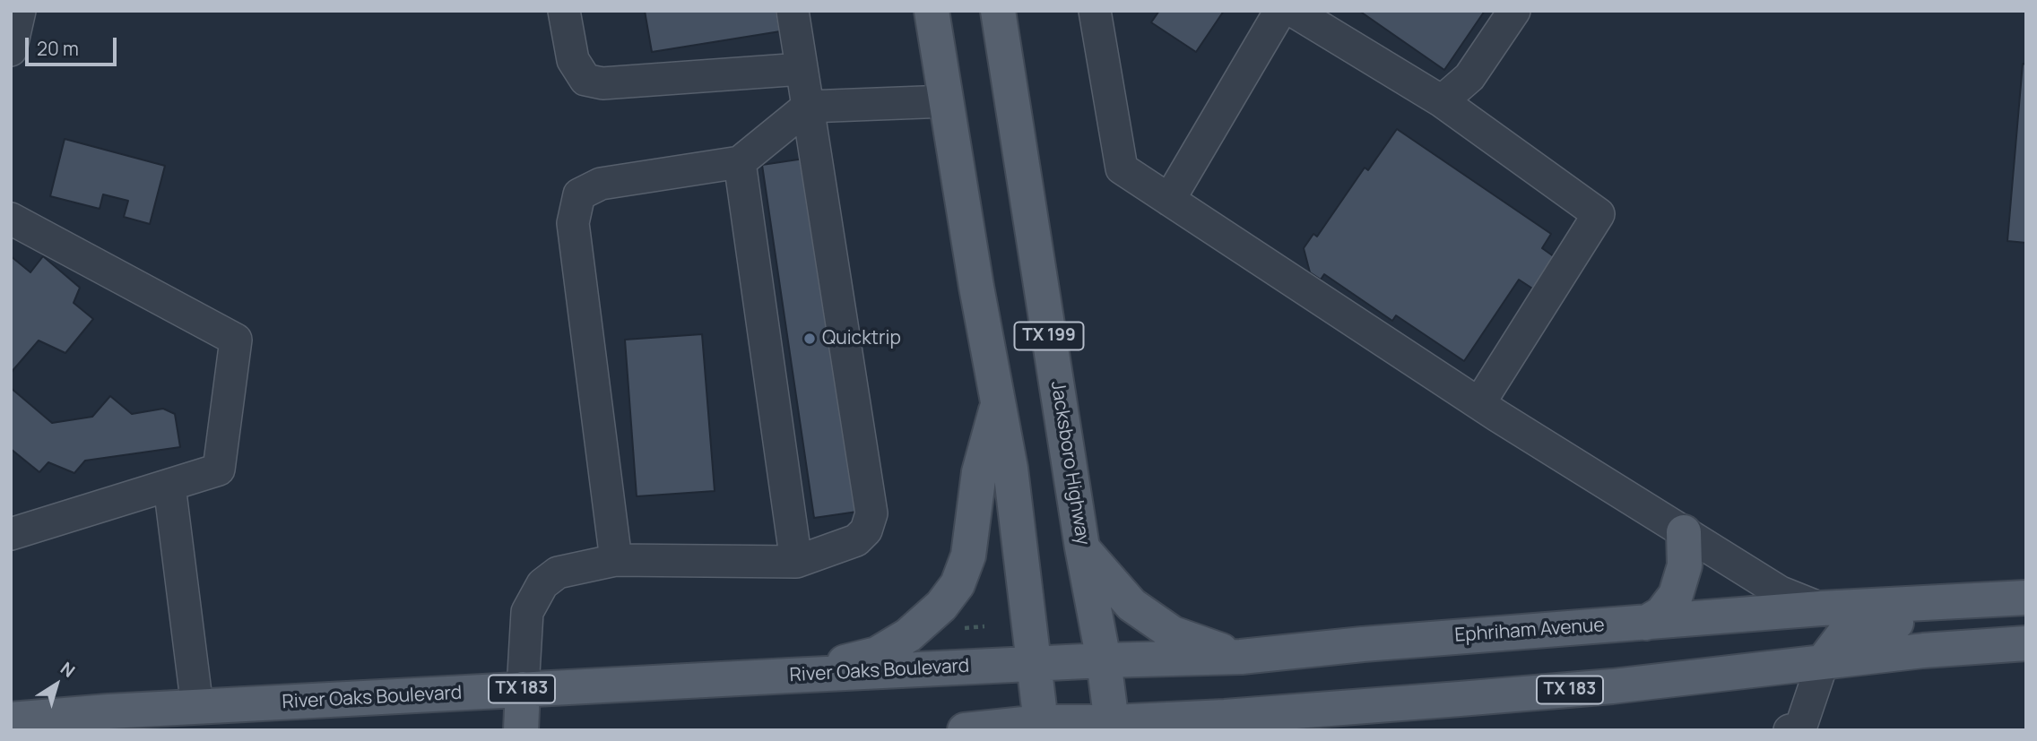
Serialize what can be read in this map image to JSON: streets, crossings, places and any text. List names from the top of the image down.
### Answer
{
  "streets": {
    "main road": [
      "TX 199",
      "Jacksboro Highway",
      "Ephriham Avenue",
      "River Oaks Boulevard",
      "TX 183"
    ]
  },
  "crossings": [
    ["TX 199", "Ephriham Avenue"],
    ["TX 199", "River Oaks Boulevard"],
    ["TX 199", "TX 183"],
    ["Jacksboro Highway", "Ephriham Avenue"],
    ["Jacksboro Highway", "TX 183"],
    ["Ephriham Avenue", "River Oaks Boulevard"]
  ],
  "places": ["Quicktrip"],
  "scale_bar": "20 m",
  "north": "top right"
}
